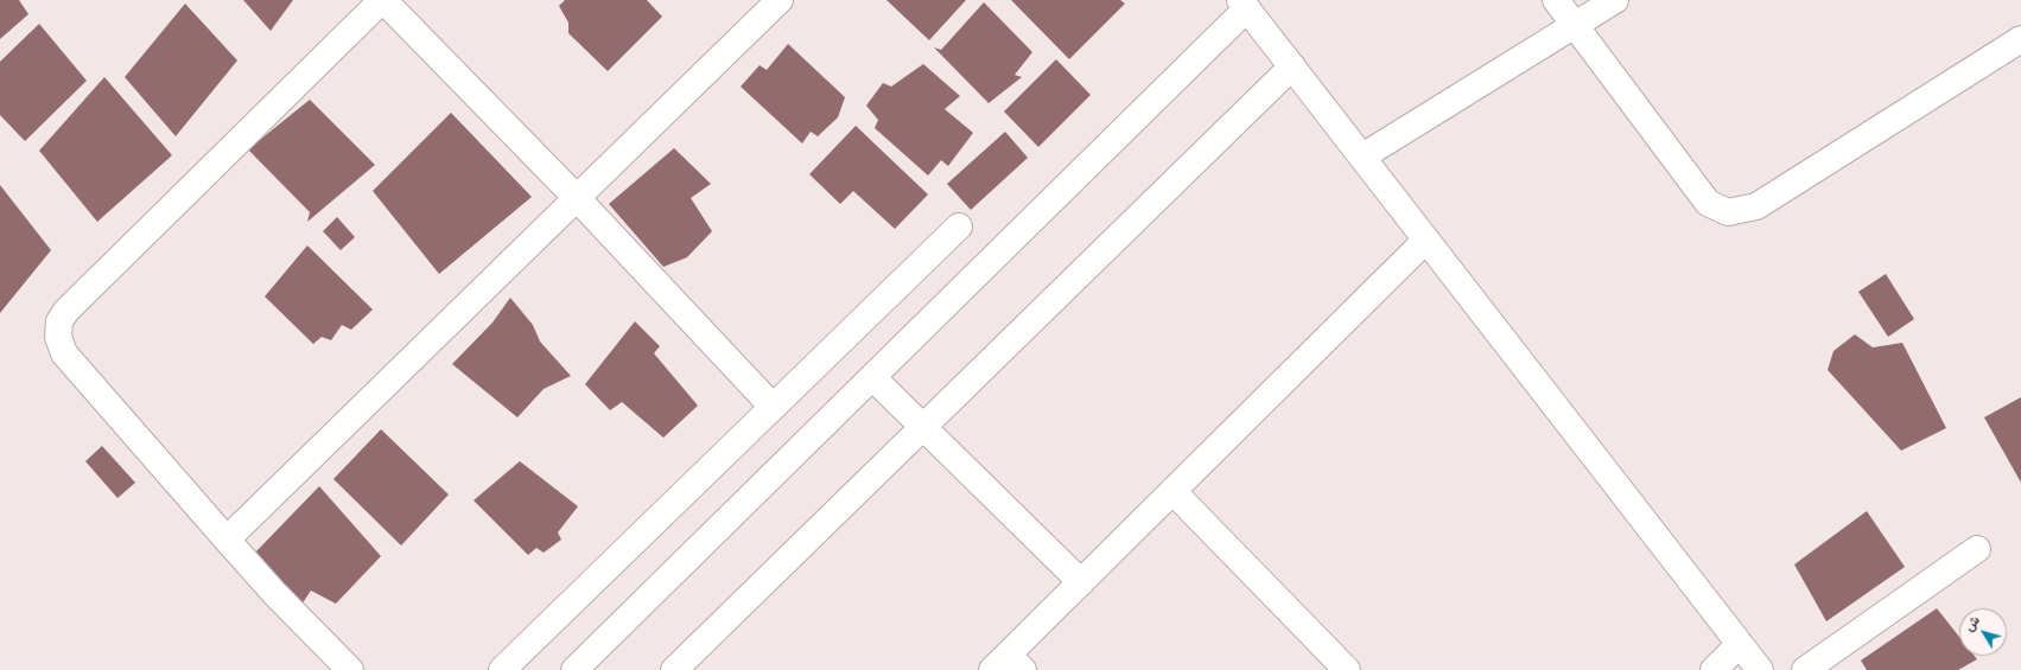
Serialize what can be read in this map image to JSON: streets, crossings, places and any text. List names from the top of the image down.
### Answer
{
  "north": "top left"
}
